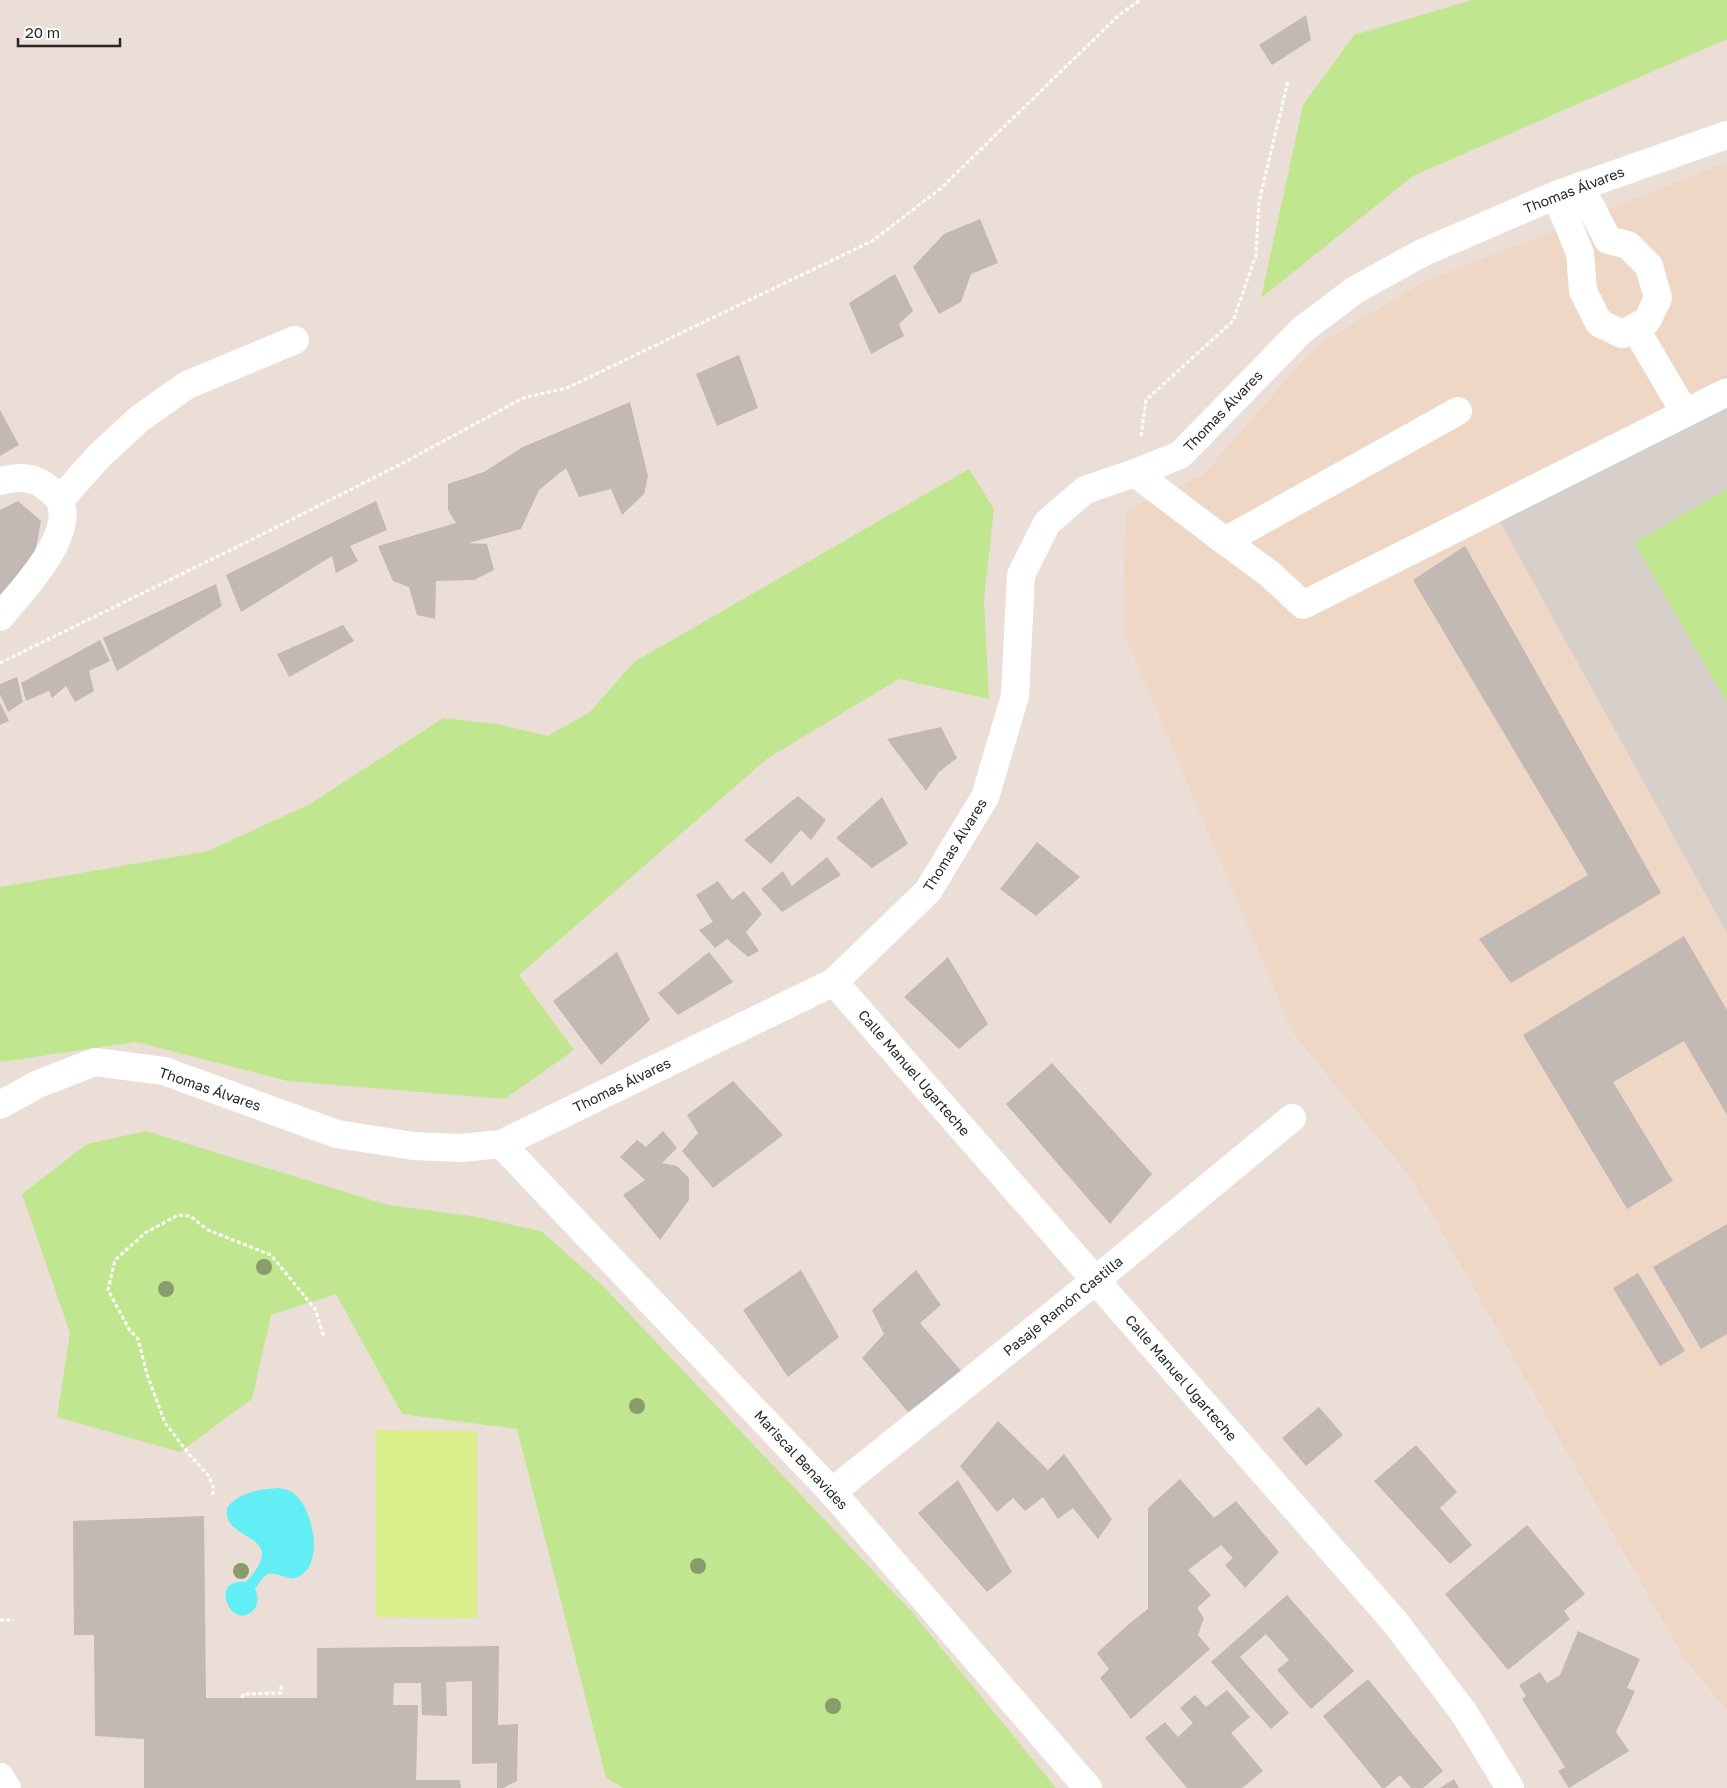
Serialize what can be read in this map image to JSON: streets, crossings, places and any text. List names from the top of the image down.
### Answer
{
  "streets": {
    "street": [
      "Thomas Álvares",
      "Calle Manuel Ugarteche",
      "Pasaje Ramón Castilla",
      "Mariscal Benavides"
    ]
  },
  "crossings": [
    ["Thomas Álvares", "Calle Manuel Ugarteche"],
    ["Thomas Álvares", "Mariscal Benavides"],
    ["Calle Manuel Ugarteche", "Pasaje Ramón Castilla"],
    ["Pasaje Ramón Castilla", "Mariscal Benavides"]
  ],
  "scale_bar": "20 m"
}
